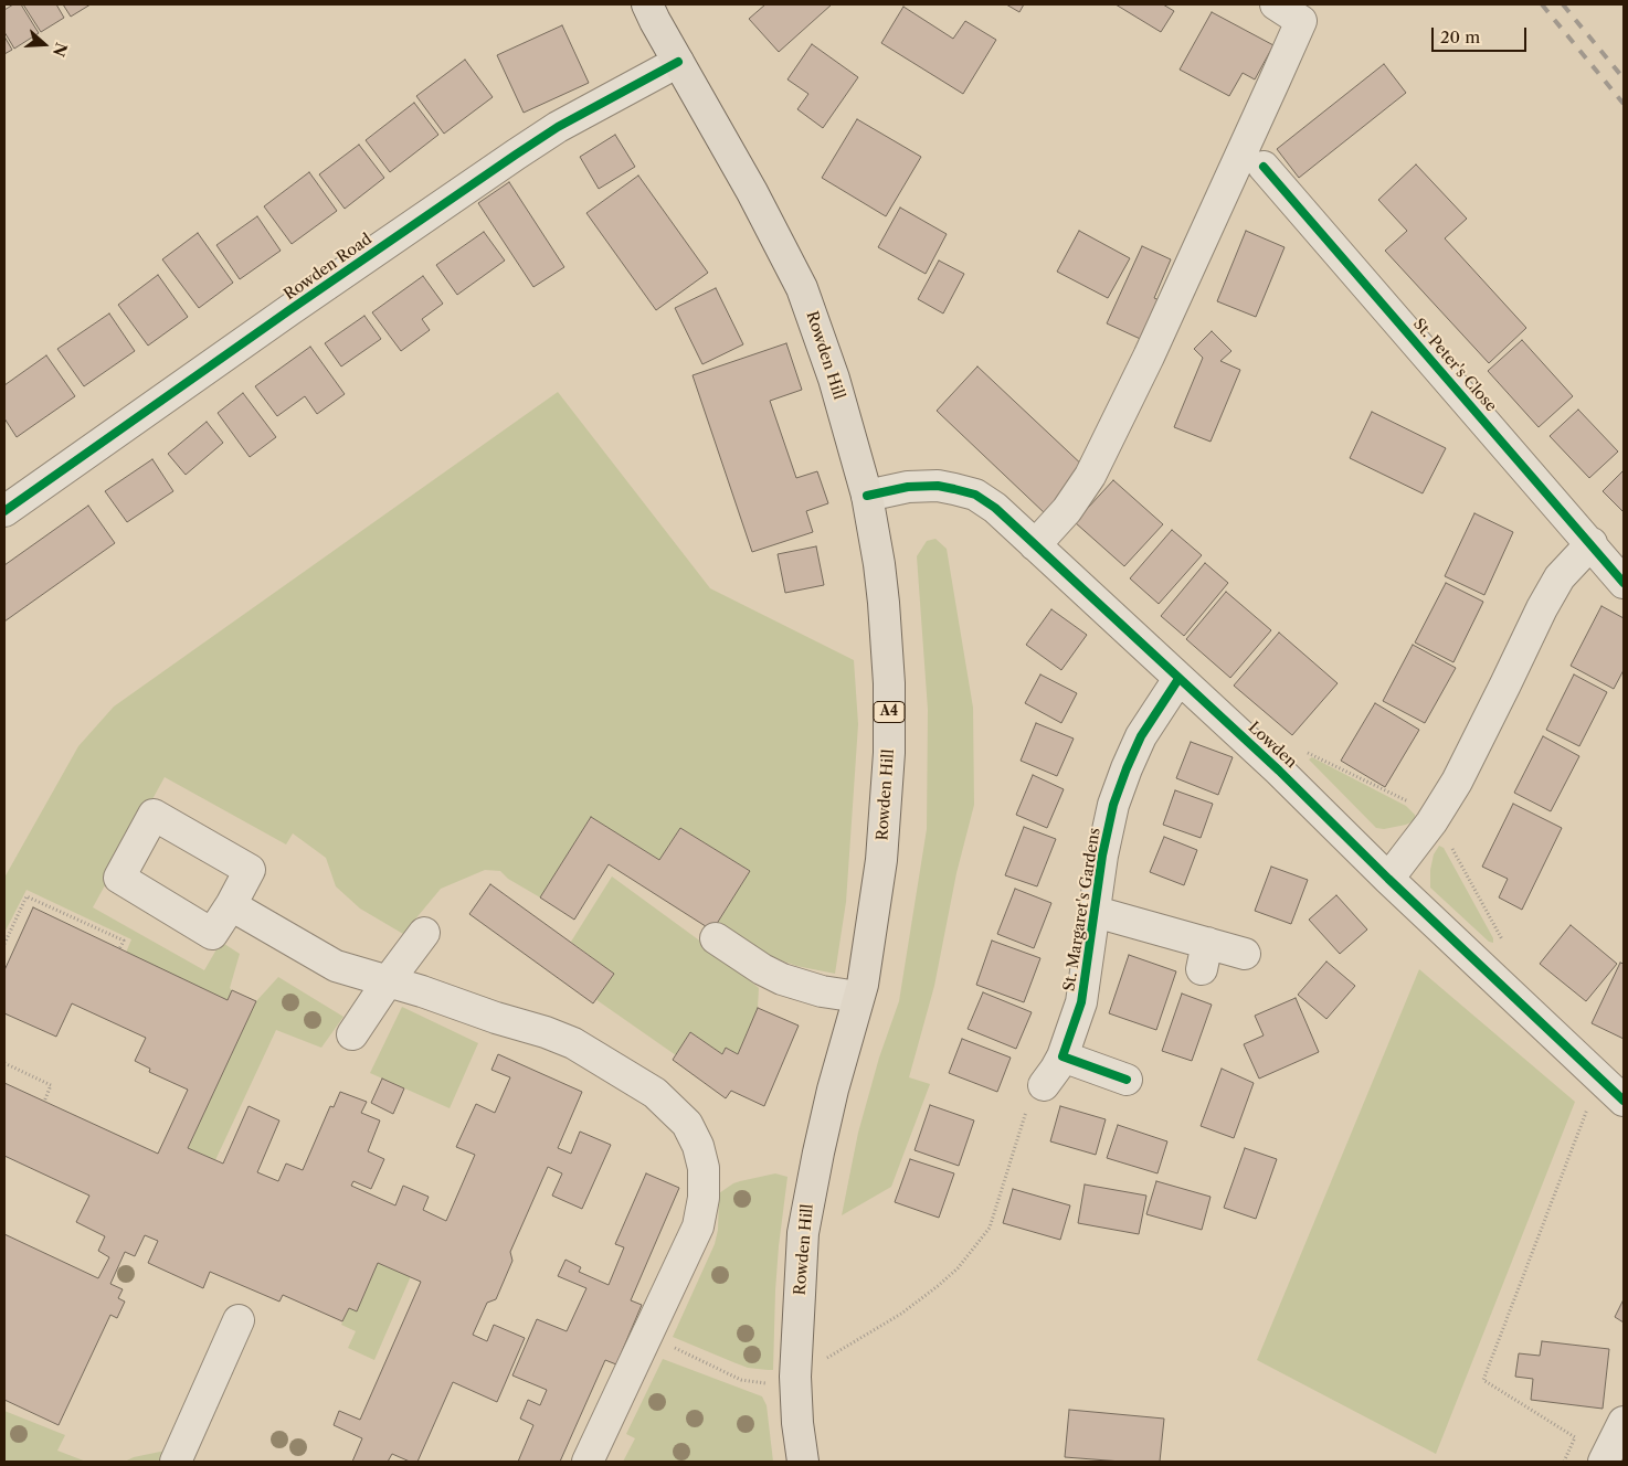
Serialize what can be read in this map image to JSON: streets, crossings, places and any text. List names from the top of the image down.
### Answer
{
  "streets": {
    "main road": ["Rowden Hill", "A4"],
    "street": [
      "Rowden Road",
      "St. Peter's Close",
      "Lowden",
      "St. Margaret's Gardens"
    ]
  },
  "crossings": [
    ["Rowden Road", "Rowden Hill"],
    ["Rowden Hill", "Lowden"],
    ["Lowden", "St. Margaret's Gardens"]
  ],
  "scale_bar": "20 m",
  "north": "right"
}
